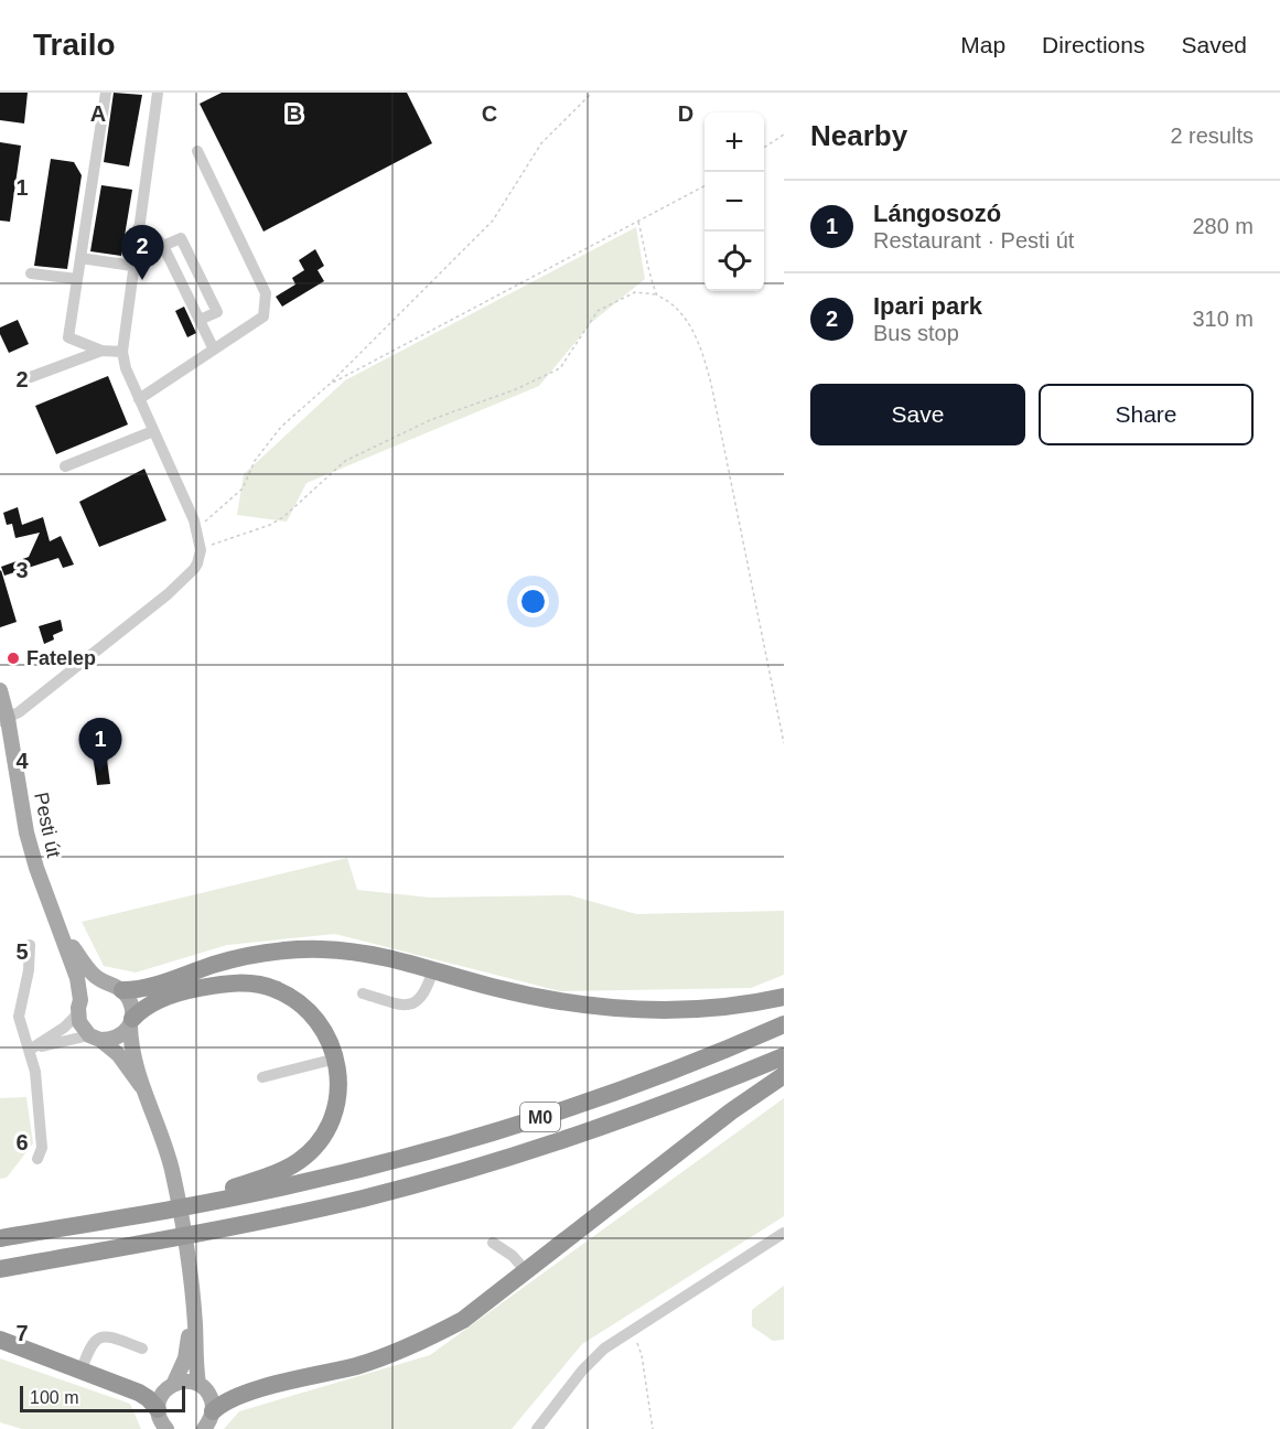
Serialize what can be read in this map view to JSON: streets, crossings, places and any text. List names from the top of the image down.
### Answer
{
  "streets": {
    "highway": ["M0"],
    "main road": ["Pesti út"]
  },
  "places": ["Fatelep"],
  "scale_bar": "100 m",
  "page": {
    "header": "Trailo",
    "nav": ["Map", "Directions", "Saved"],
    "heading": ["Nearby", "2 results"],
    "map_buttons": ["+", "−"],
    "list": [
      {
        "mark": "1",
        "name": "Lángosozó",
        "note": "Restaurant · Pesti út",
        "value": "280 m"
      },
      {
        "mark": "2",
        "name": "Ipari park",
        "note": "Bus stop",
        "value": "310 m"
      }
    ],
    "pins": ["2", "1"],
    "buttons": ["Save", "Share"],
    "scale": "100 m"
  },
  "grid": {
    "columns": [
      "A",
      "B",
      "C",
      "D"
    ],
    "rows": [
      "1",
      "2",
      "3",
      "4",
      "5",
      "6",
      "7"
    ]
  }
}
